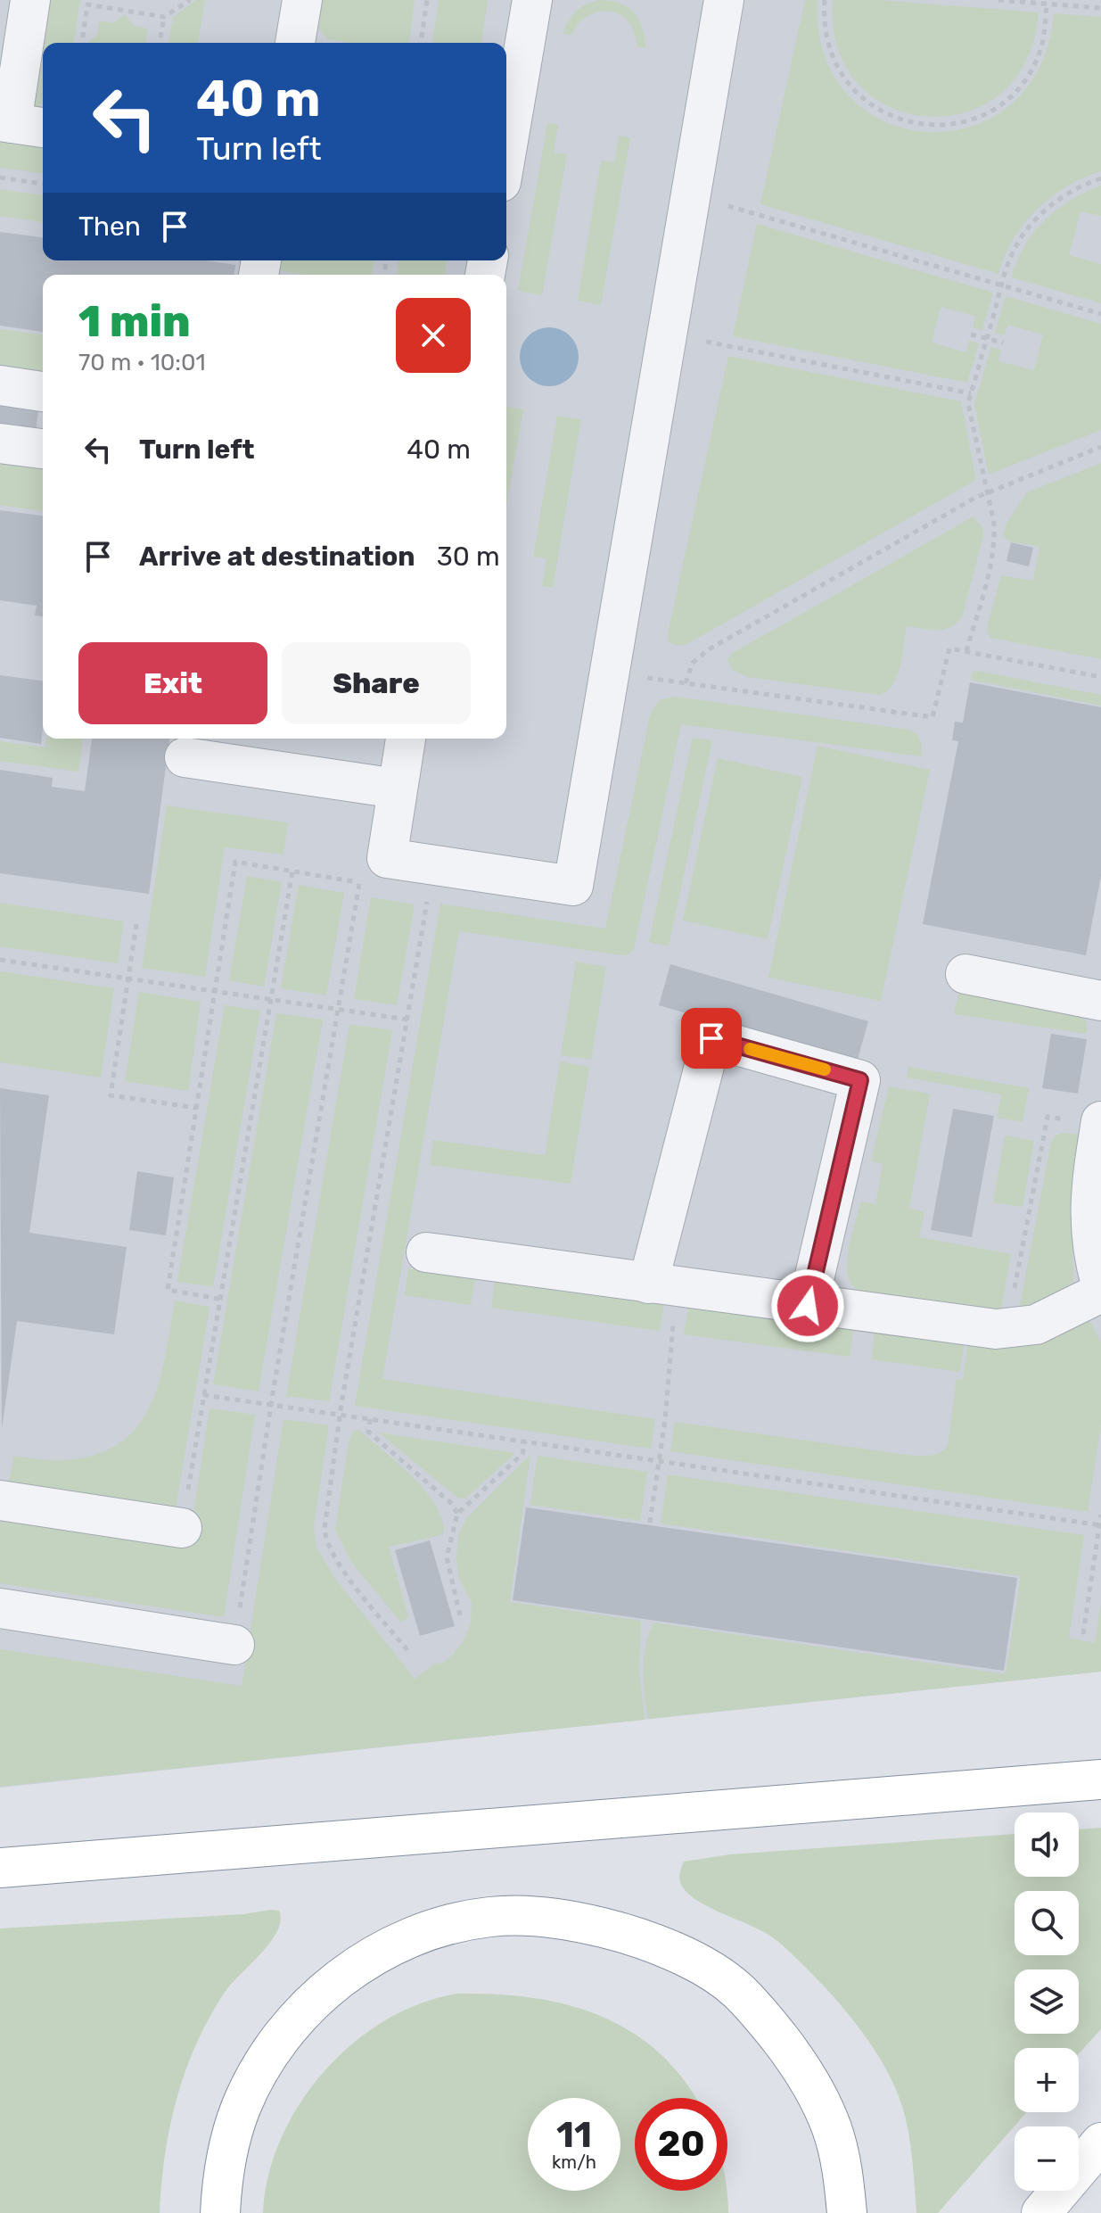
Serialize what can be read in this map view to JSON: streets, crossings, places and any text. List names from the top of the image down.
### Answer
{
  "page": {
    "turn": ["40 m", "Turn left"],
    "then": "Then",
    "heading": ["1 min", "70 m · 10:01"],
    "list": [
      {
        "name": "Turn left",
        "value": "40 m"
      },
      {
        "name": "Arrive at destination",
        "value": "30 m"
      }
    ],
    "buttons": ["Exit", "Share"],
    "map_buttons": ["+", "−"],
    "speed": "11 km/h",
    "limit": "20"
  }
}
